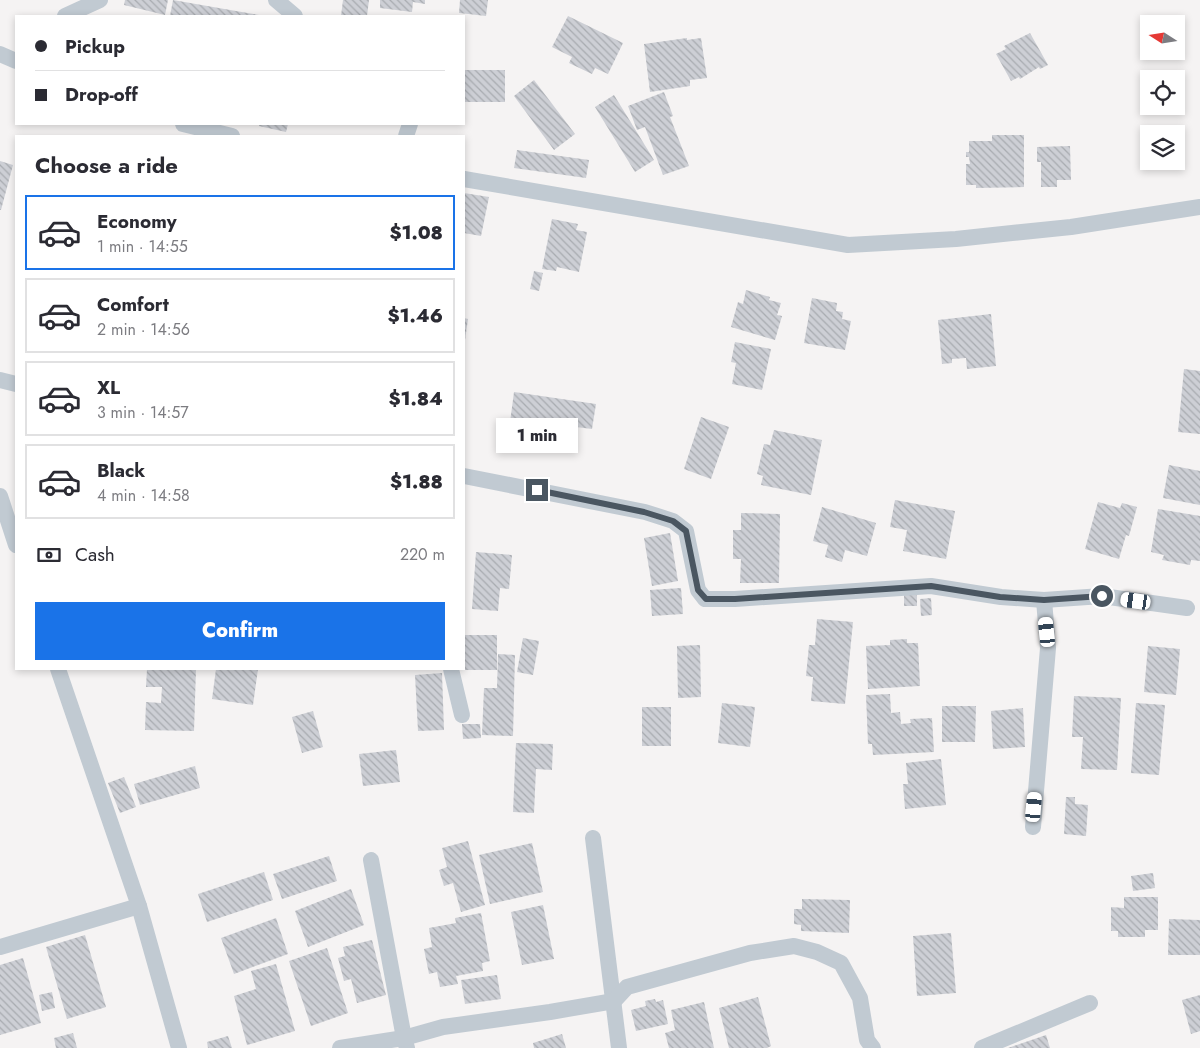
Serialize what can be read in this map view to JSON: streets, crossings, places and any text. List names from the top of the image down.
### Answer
{
  "north": "left",
  "page": {
    "banner": ["Pickup", "Drop-off"],
    "heading": "Choose a ride",
    "list": [
      {
        "name": "Economy",
        "note": "1 min · 14:55",
        "value": "$1.08"
      },
      {
        "name": "Comfort",
        "note": "2 min · 14:56",
        "value": "$1.46"
      },
      {
        "name": "XL",
        "note": "3 min · 14:57",
        "value": "$1.84"
      },
      {
        "name": "Black",
        "note": "4 min · 14:58",
        "value": "$1.88"
      }
    ],
    "bubble": "1 min",
    "pay": ["Cash", "220 m"],
    "buttons": "Confirm"
  }
}
